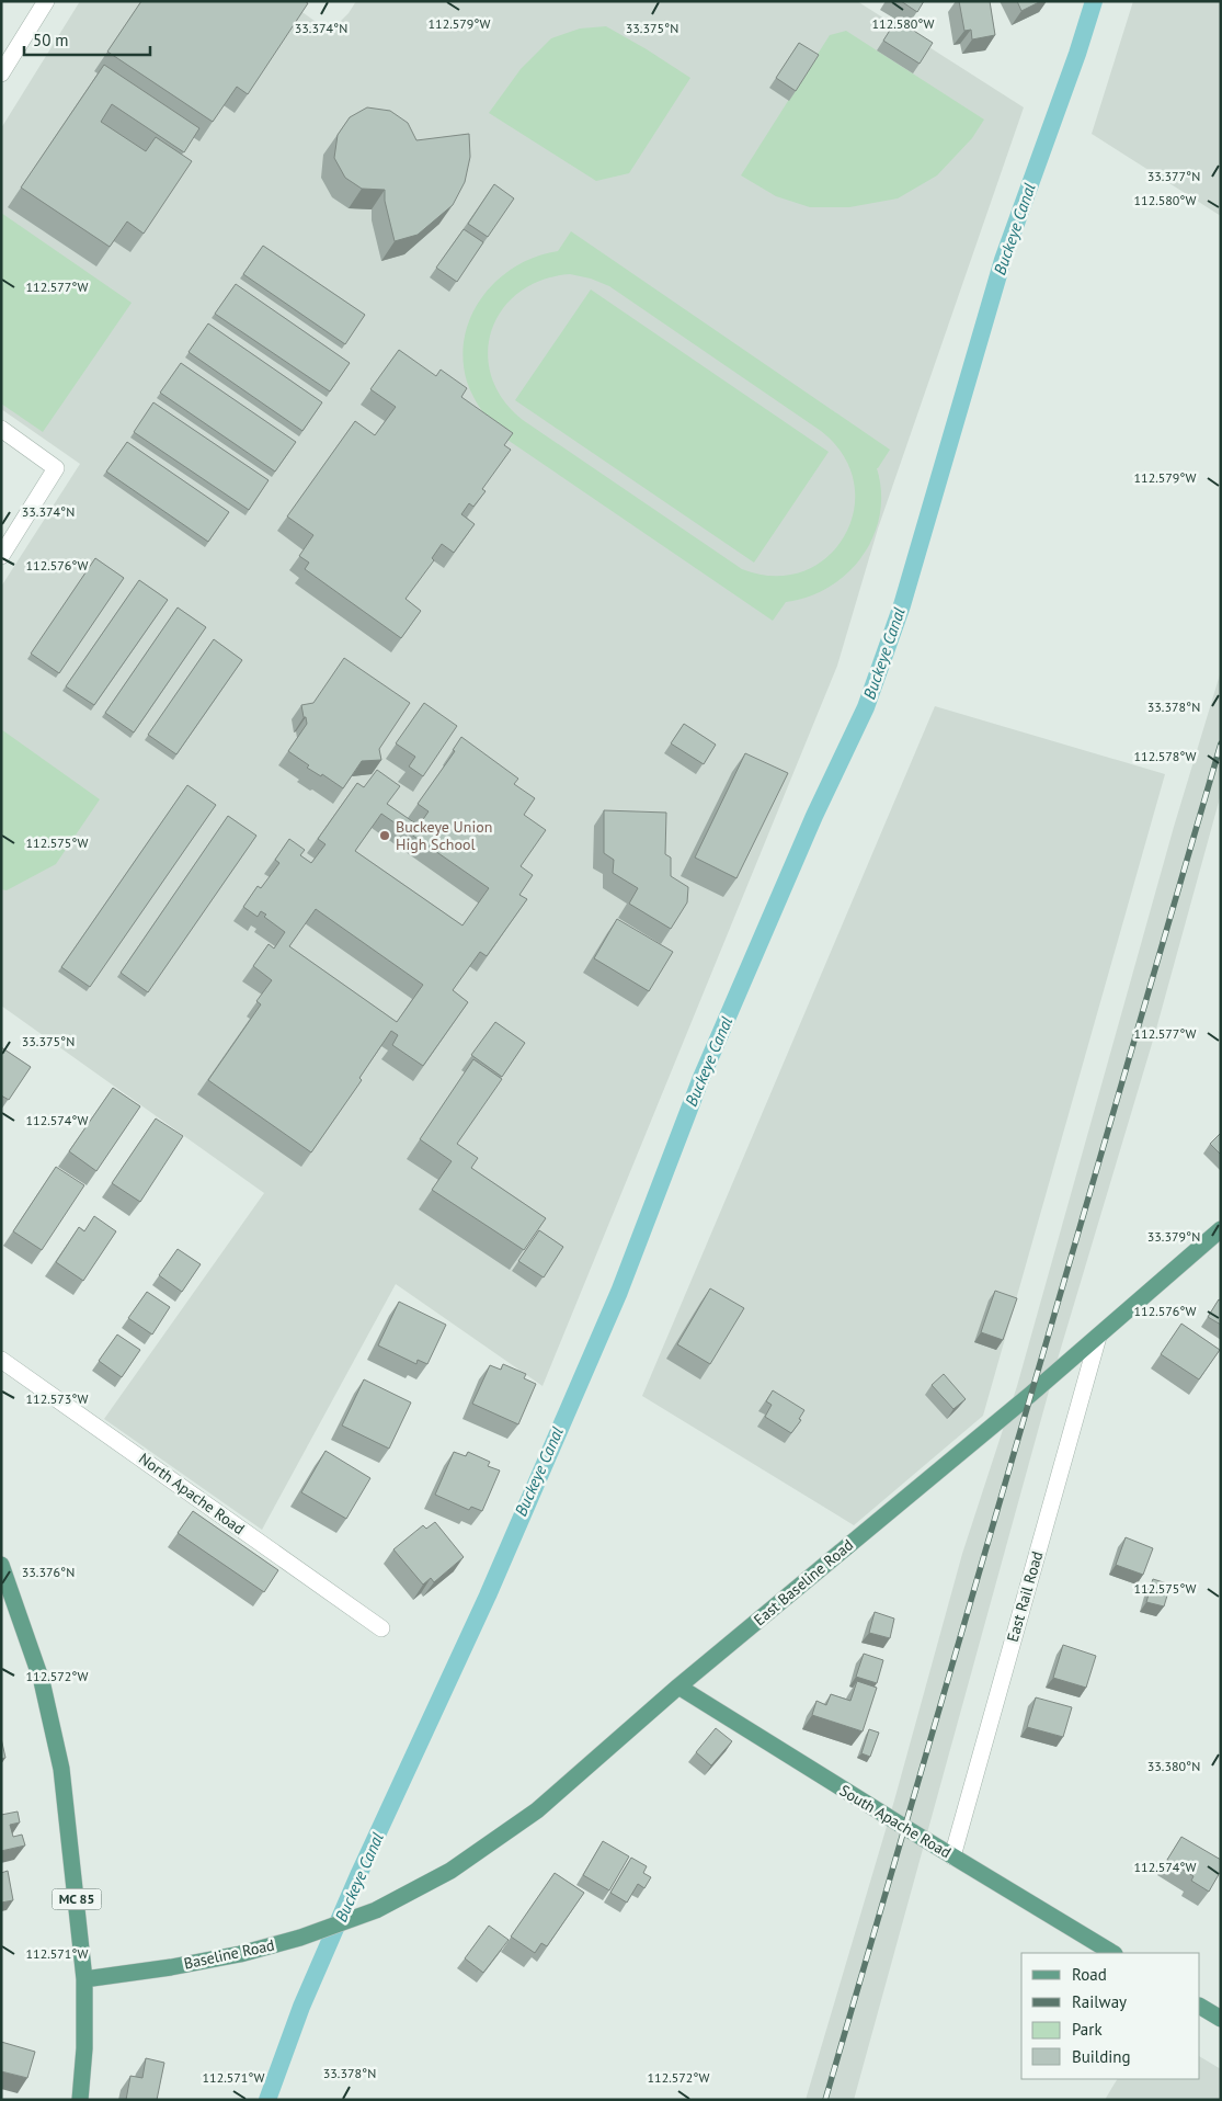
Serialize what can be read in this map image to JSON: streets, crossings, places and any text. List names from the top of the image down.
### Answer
{
  "streets": {
    "main road": [
      "East Baseline Road",
      "South Apache Road",
      "MC 85",
      "Baseline Road"
    ],
    "street": ["North Apache Road", "East Rail Road"]
  },
  "crossings": [
    ["East Baseline Road", "East Rail Road"],
    ["East Baseline Road", "South Apache Road"],
    ["East Baseline Road", "Baseline Road"],
    ["East Rail Road", "South Apache Road"],
    ["MC 85", "Baseline Road"]
  ],
  "water": ["Buckeye Canal"],
  "places": ["Buckeye Union High School"],
  "legend": [
    "Road",
    "Railway",
    "Park",
    "Building"
  ],
  "scale_bar": "50 m",
  "coordinates": [
    "112.579°W",
    "112.580°W",
    "33.374°N",
    "33.375°N",
    "33.377°N",
    "112.577°W",
    "112.576°W",
    "33.378°N",
    "112.578°W",
    "112.575°W",
    "112.574°W",
    "33.379°N",
    "112.573°W",
    "33.376°N",
    "112.572°W",
    "33.380°N",
    "112.571°W"
  ]
}
